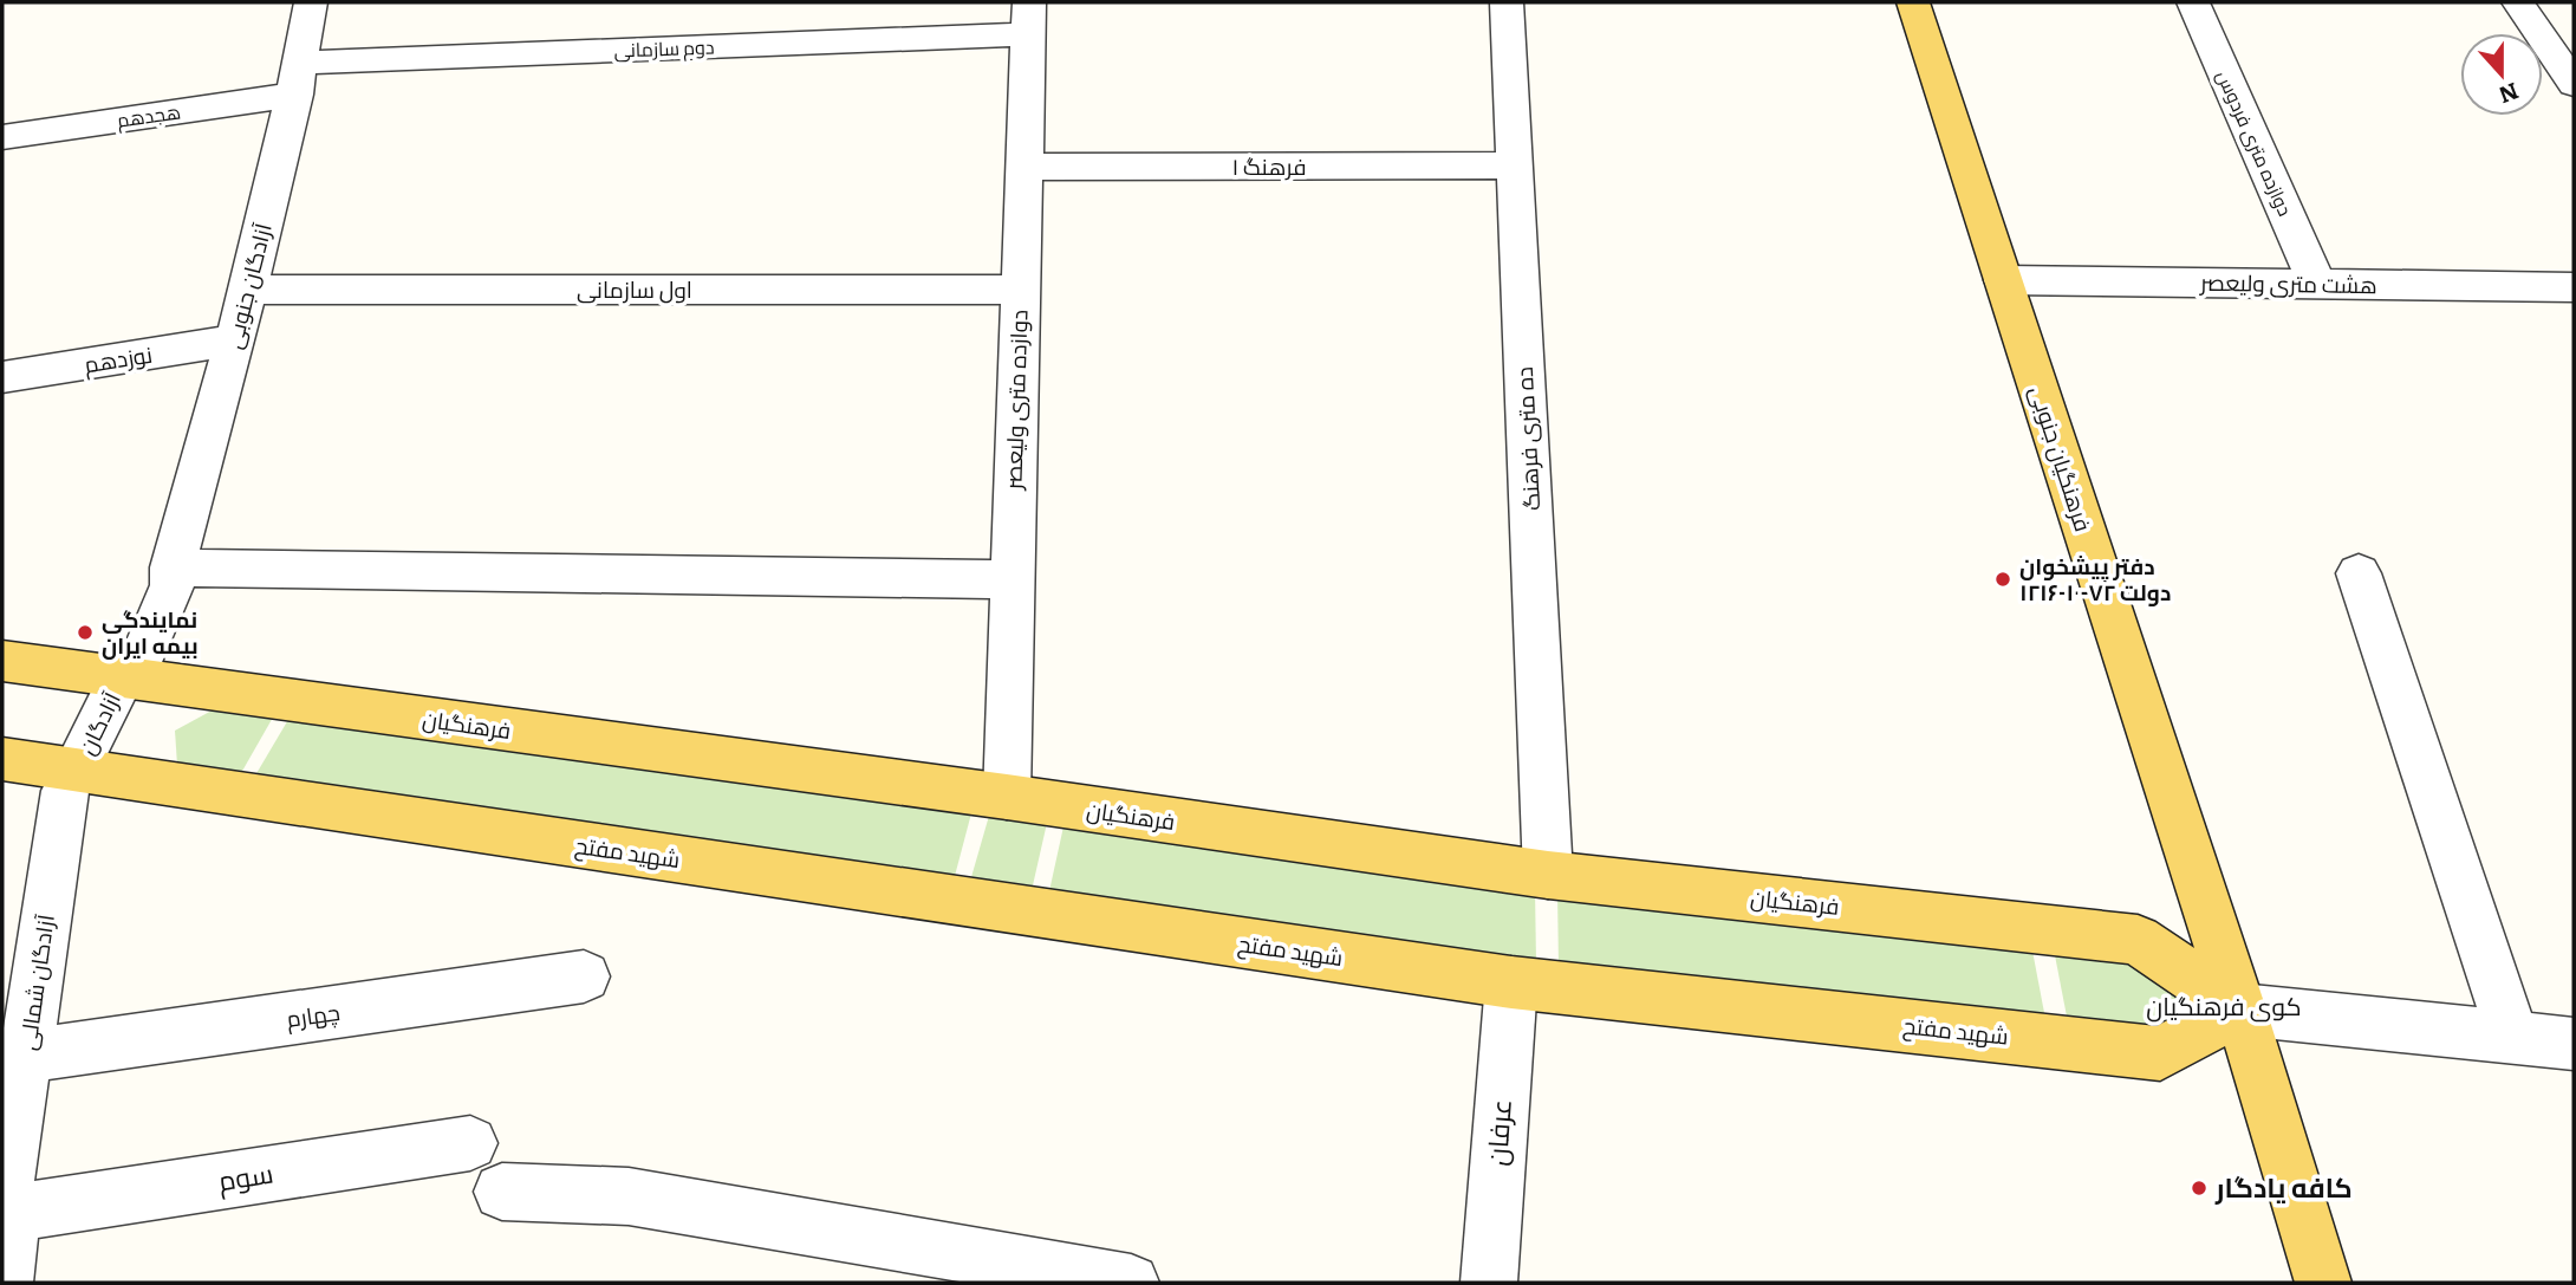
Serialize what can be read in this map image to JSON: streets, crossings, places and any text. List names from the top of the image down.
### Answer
{
  "streets": {
    "main road": ["فرهنگیان جنوبی", "فرهنگیان", "شهید مفتح"],
    "street": [
      "دوم سازمانی",
      "هجدهم",
      "دوازده متری فردوس",
      "فرهنگ ۱",
      "هشت متری ولیعصر",
      "آزادگان جنوبی",
      "اول سازمانی",
      "نوزدهم",
      "دوازده متری ولیعصر",
      "ده متری فرهنگ",
      "آزادگان",
      "آزادگان شمالی",
      "چهارم",
      "عرفان",
      "سوم"
    ]
  },
  "crossings": [
    ["دوم سازمانی", "هجدهم"],
    ["دوم سازمانی", "آزادگان جنوبی"],
    ["دوم سازمانی", "دوازده متری ولیعصر"],
    ["هجدهم", "آزادگان جنوبی"],
    ["دوازده متری فردوس", "هشت متری ولیعصر"],
    ["فرهنگ ۱", "دوازده متری ولیعصر"],
    ["فرهنگ ۱", "ده متری فرهنگ"],
    ["هشت متری ولیعصر", "فرهنگیان جنوبی"],
    ["آزادگان جنوبی", "اول سازمانی"],
    ["آزادگان جنوبی", "نوزدهم"],
    ["آزادگان جنوبی", "آزادگان"],
    ["آزادگان جنوبی", "فرهنگیان"],
    ["اول سازمانی", "دوازده متری ولیعصر"],
    ["دوازده متری ولیعصر", "فرهنگیان"],
    ["ده متری فرهنگ", "فرهنگیان"],
    ["فرهنگیان جنوبی", "فرهنگیان"],
    ["فرهنگیان جنوبی", "شهید مفتح"],
    ["آزادگان", "فرهنگیان"],
    ["آزادگان", "شهید مفتح"],
    ["آزادگان", "آزادگان شمالی"],
    ["فرهنگیان", "شهید مفتح"],
    ["شهید مفتح", "آزادگان شمالی"],
    ["شهید مفتح", "عرفان"],
    ["آزادگان شمالی", "چهارم"],
    ["آزادگان شمالی", "سوم"]
  ],
  "districts": ["کوی فرهنگیان"],
  "places": ["دفتر پیشخوان دولت ۷۲-۱۰-۱۲۱۶", "نمایندگی بیمه ایران", "کافه یادگار"],
  "north": "bottom"
}
